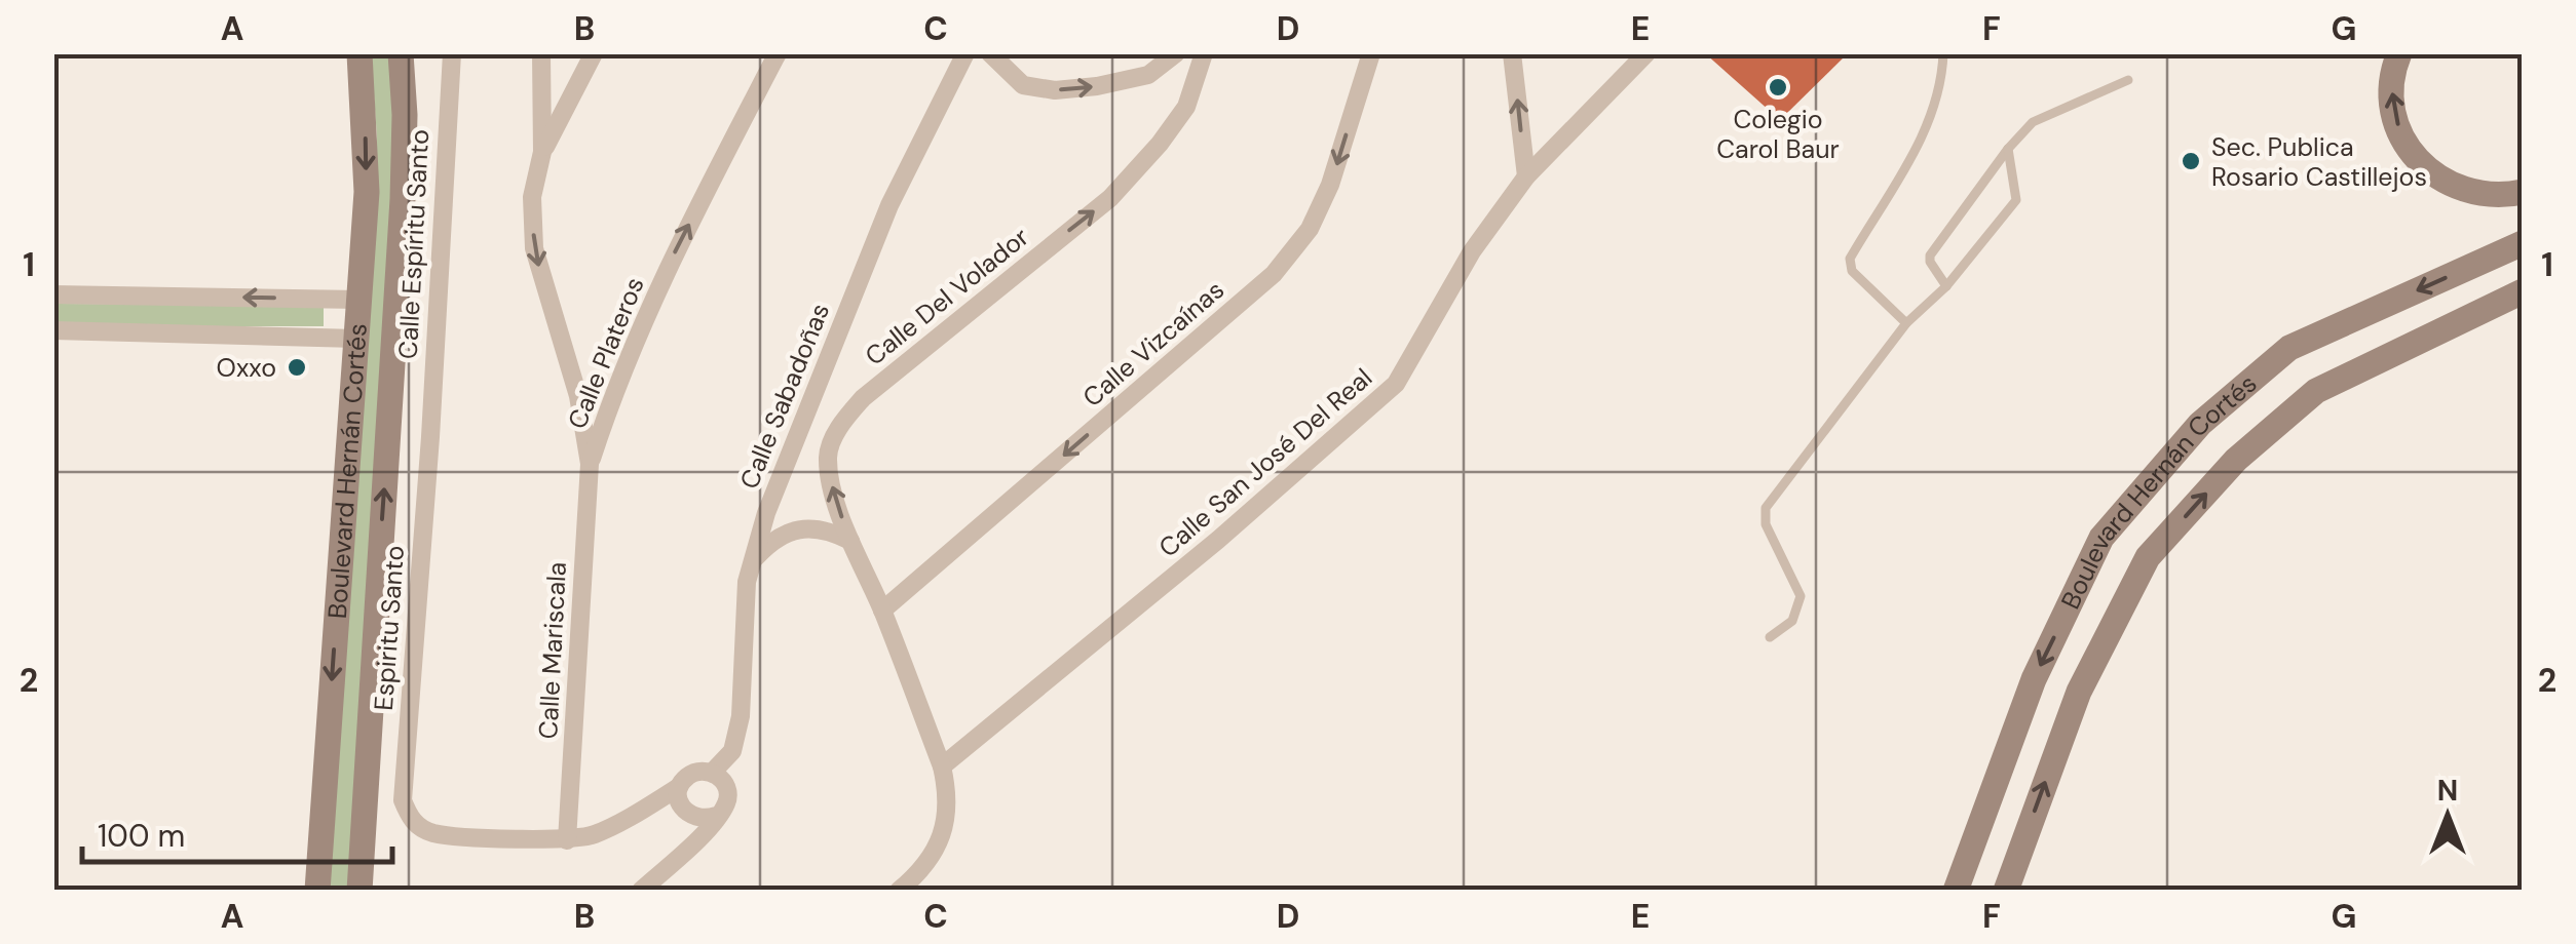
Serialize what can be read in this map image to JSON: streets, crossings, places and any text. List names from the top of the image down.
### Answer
{
  "streets": {
    "main road": ["Boulevard Hernán Cortés"],
    "street": [
      "Calle Espíritu Santo",
      "Calle Del Volador",
      "Calle Vizcaínas",
      "Calle Plateros",
      "Calle Sabadoñas",
      "Calle San José Del Real",
      "Espiritu Santo",
      "Calle Mariscala"
    ]
  },
  "crossings": [
    ["Calle Espíritu Santo", "Espiritu Santo"],
    ["Calle Del Volador", "Calle Vizcaínas"],
    ["Calle Plateros", "Calle Mariscala"],
    ["Espiritu Santo", "Calle Mariscala"]
  ],
  "one_way": ["Calle Del Volador", "Calle Vizcaínas"],
  "places": ["Colegio Carol Baur", "Sec. Publica Rosario Castillejos", "Oxxo"],
  "scale_bar": "100 m",
  "north": "top",
  "grid": {
    "columns": [
      "A",
      "B",
      "C",
      "D",
      "E",
      "F",
      "G"
    ],
    "rows": ["1", "2"]
  }
}
